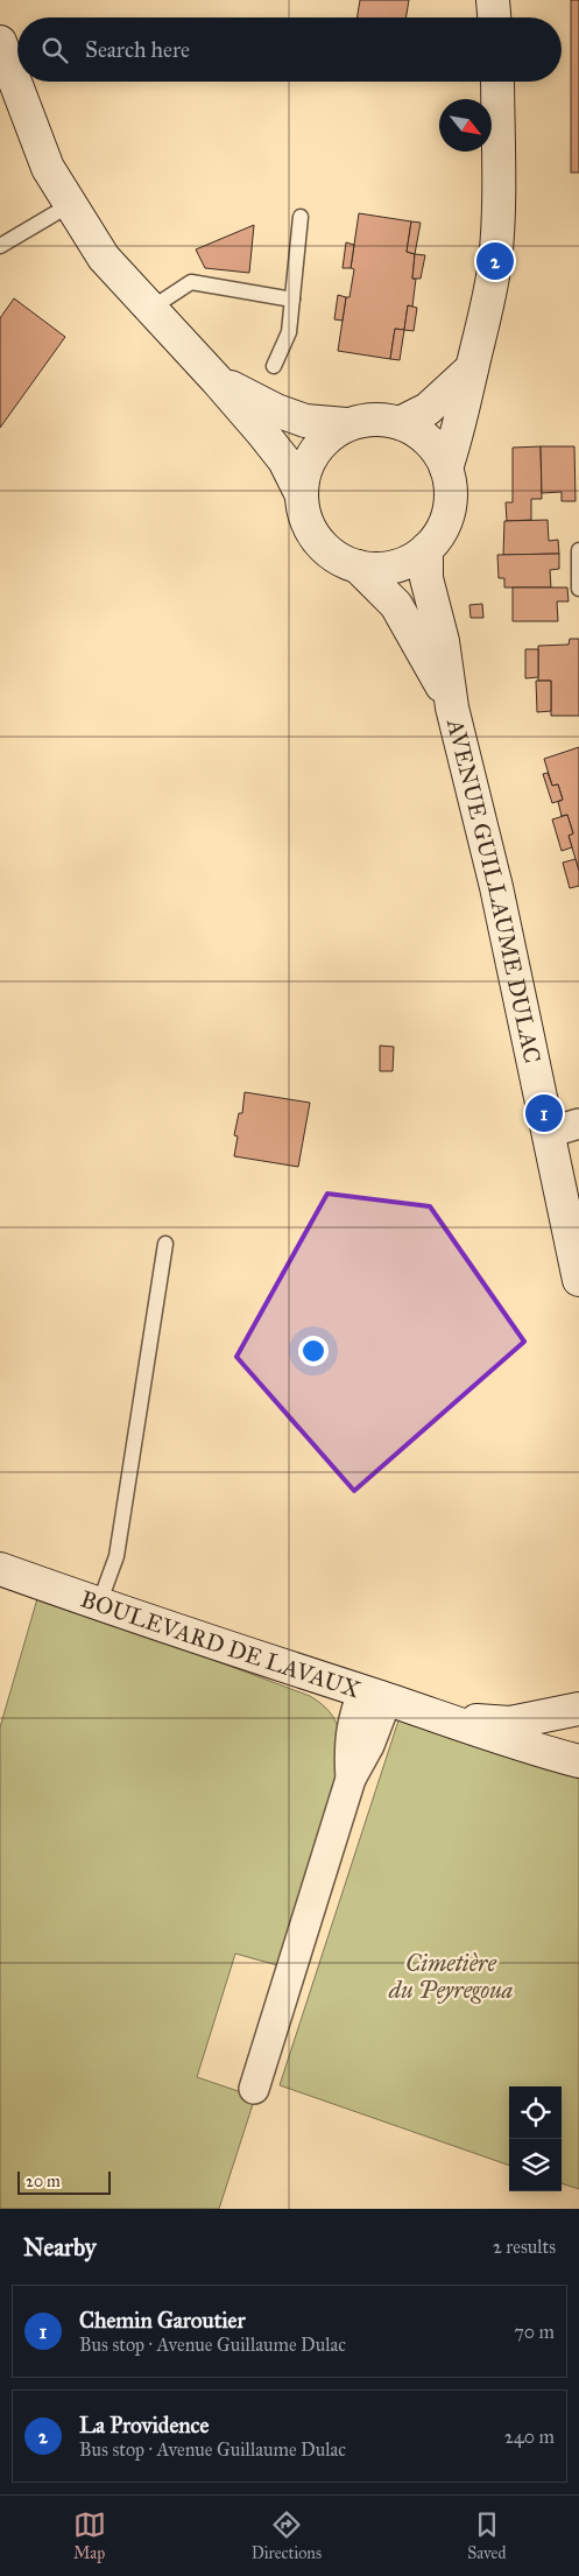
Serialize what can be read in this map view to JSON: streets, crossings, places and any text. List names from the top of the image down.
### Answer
{
  "streets": {
    "main road": ["AVENUE GUILLAUME DULAC", "BOULEVARD DE LAVAUX"]
  },
  "parks": ["Cimetière du Peyregoua"],
  "scale_bar": "20 m",
  "north": "bottom right",
  "page": {
    "search": "Search here",
    "pins": ["2", "1"],
    "scale": "20 m",
    "heading": ["Nearby", "2 results"],
    "list": [
      {
        "mark": "1",
        "name": "Chemin Garoutier",
        "note": "Bus stop · Avenue Guillaume Dulac",
        "value": "70 m"
      },
      {
        "mark": "2",
        "name": "La Providence",
        "note": "Bus stop · Avenue Guillaume Dulac",
        "value": "240 m"
      }
    ],
    "nav": ["Map", "Directions", "Saved"]
  }
}
